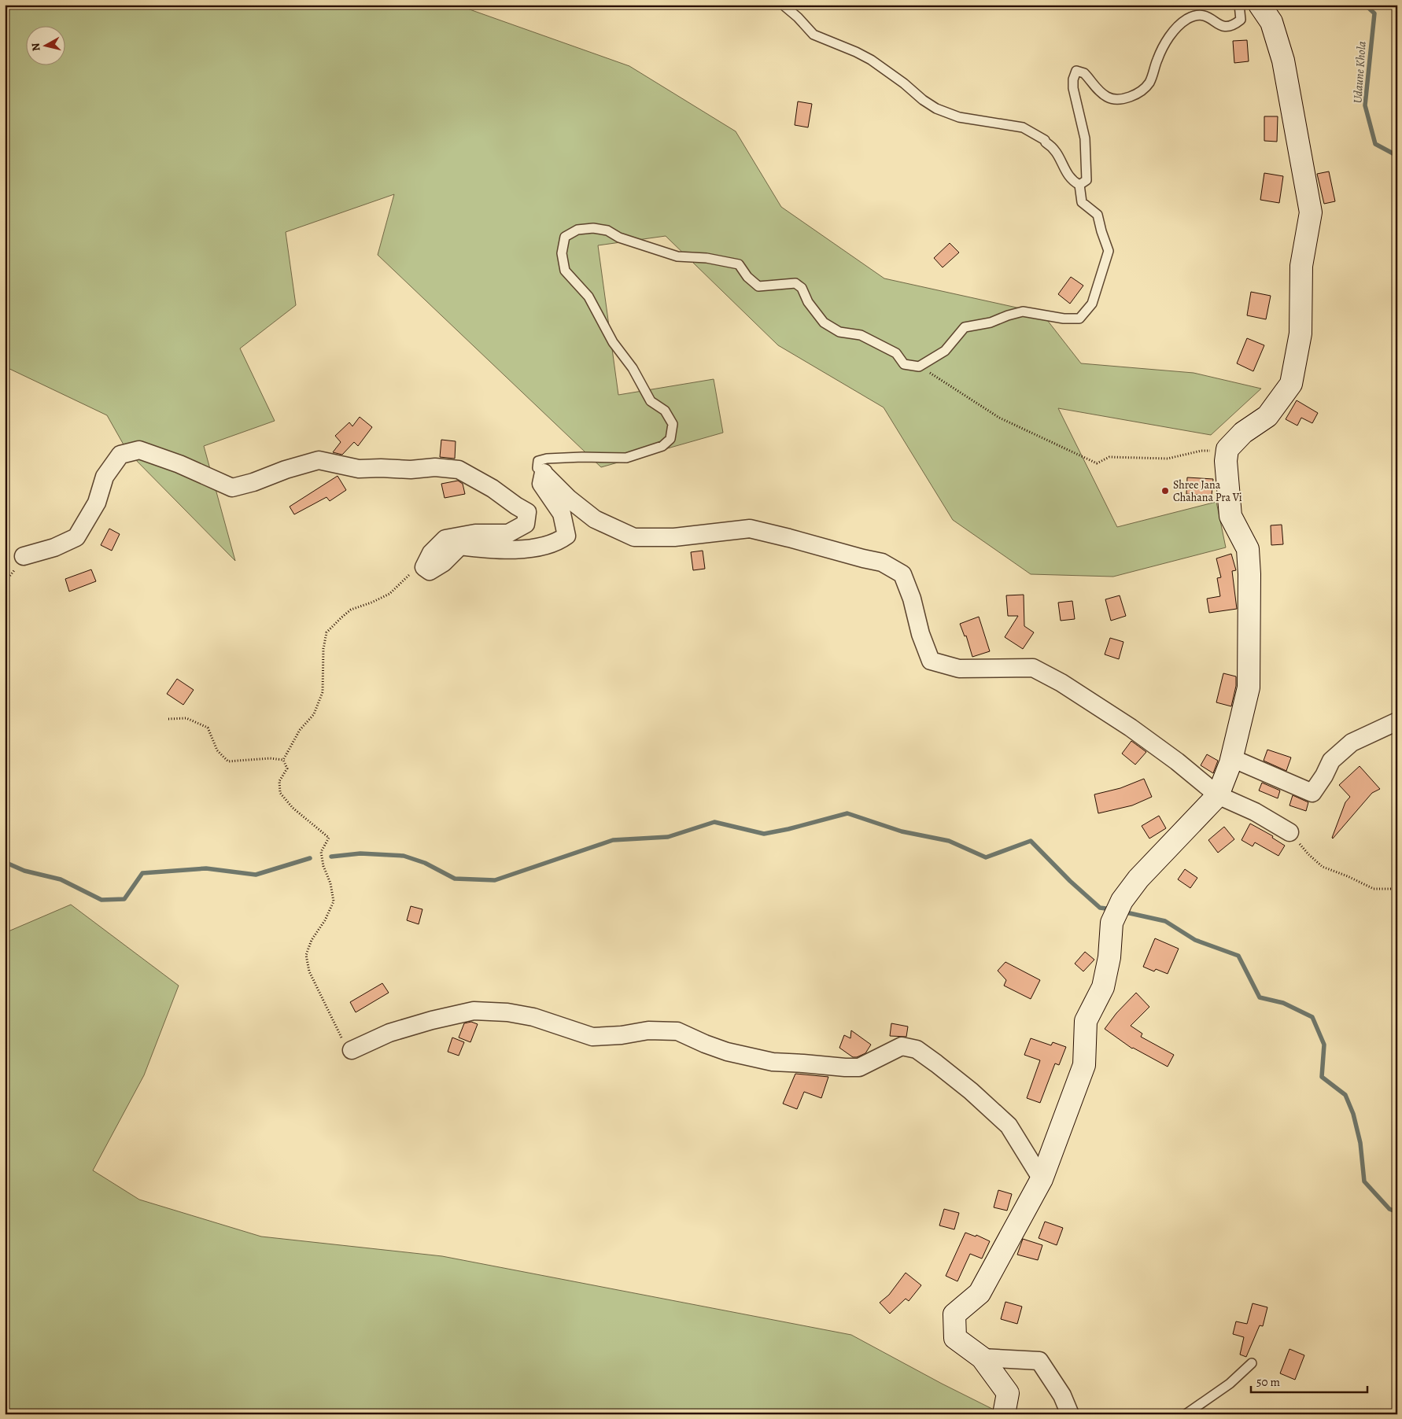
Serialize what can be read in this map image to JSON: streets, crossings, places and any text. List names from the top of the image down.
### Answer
{
  "water": ["Udaune Khola"],
  "places": ["Shree Jana Chahana Pra Vi"],
  "scale_bar": "50 m",
  "north": "left"
}
